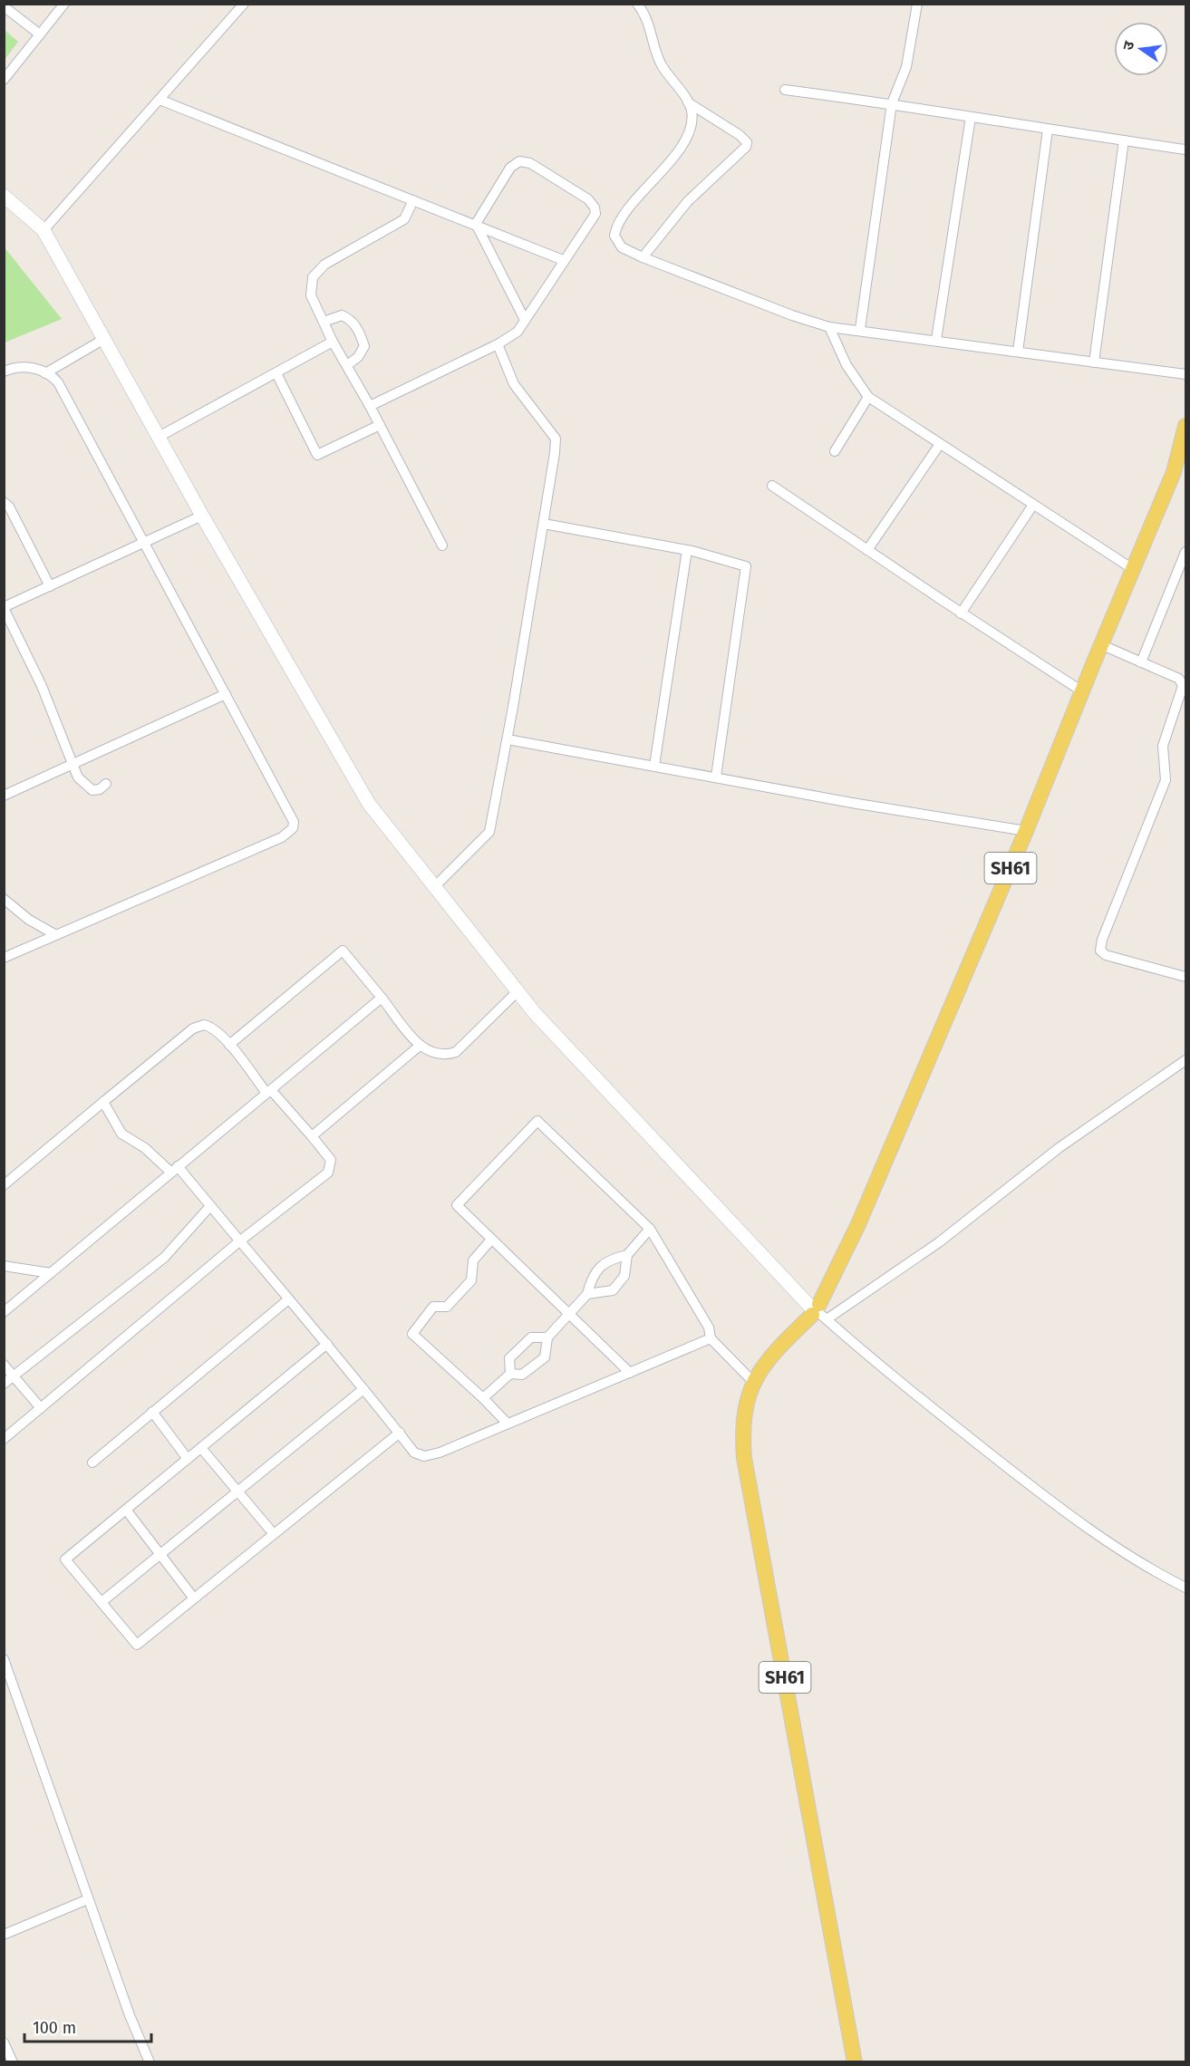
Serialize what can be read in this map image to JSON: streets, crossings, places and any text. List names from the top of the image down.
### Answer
{
  "streets": {
    "main road": ["SH61"]
  },
  "scale_bar": "100 m",
  "north": "left"
}
